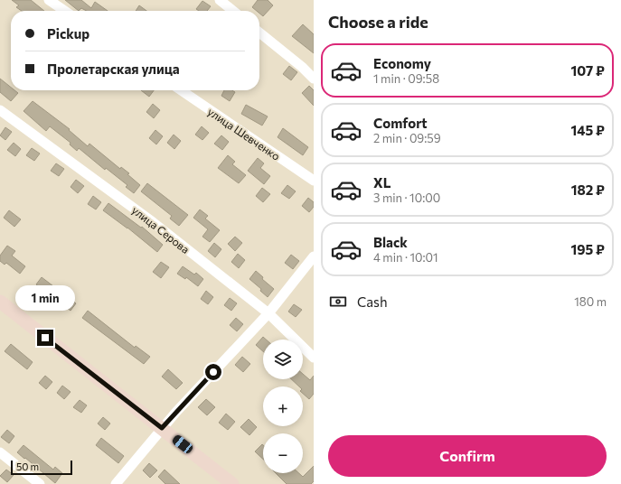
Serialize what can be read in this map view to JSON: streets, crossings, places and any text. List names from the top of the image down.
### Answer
{
  "streets": {
    "street": ["улица Шевченко", "улица Серова"]
  },
  "scale_bar": "50 m",
  "page": {
    "heading": "Choose a ride",
    "banner": ["Pickup", "Пролетарская улица"],
    "list": [
      {
        "name": "Economy",
        "note": "1 min · 09:58",
        "value": "107 ₽"
      },
      {
        "name": "Comfort",
        "note": "2 min · 09:59",
        "value": "145 ₽"
      },
      {
        "name": "XL",
        "note": "3 min · 10:00",
        "value": "182 ₽"
      },
      {
        "name": "Black",
        "note": "4 min · 10:01",
        "value": "195 ₽"
      }
    ],
    "pay": ["Cash", "180 m"],
    "bubble": "1 min",
    "map_buttons": ["+", "−"],
    "buttons": "Confirm",
    "scale": "50 m"
  }
}
